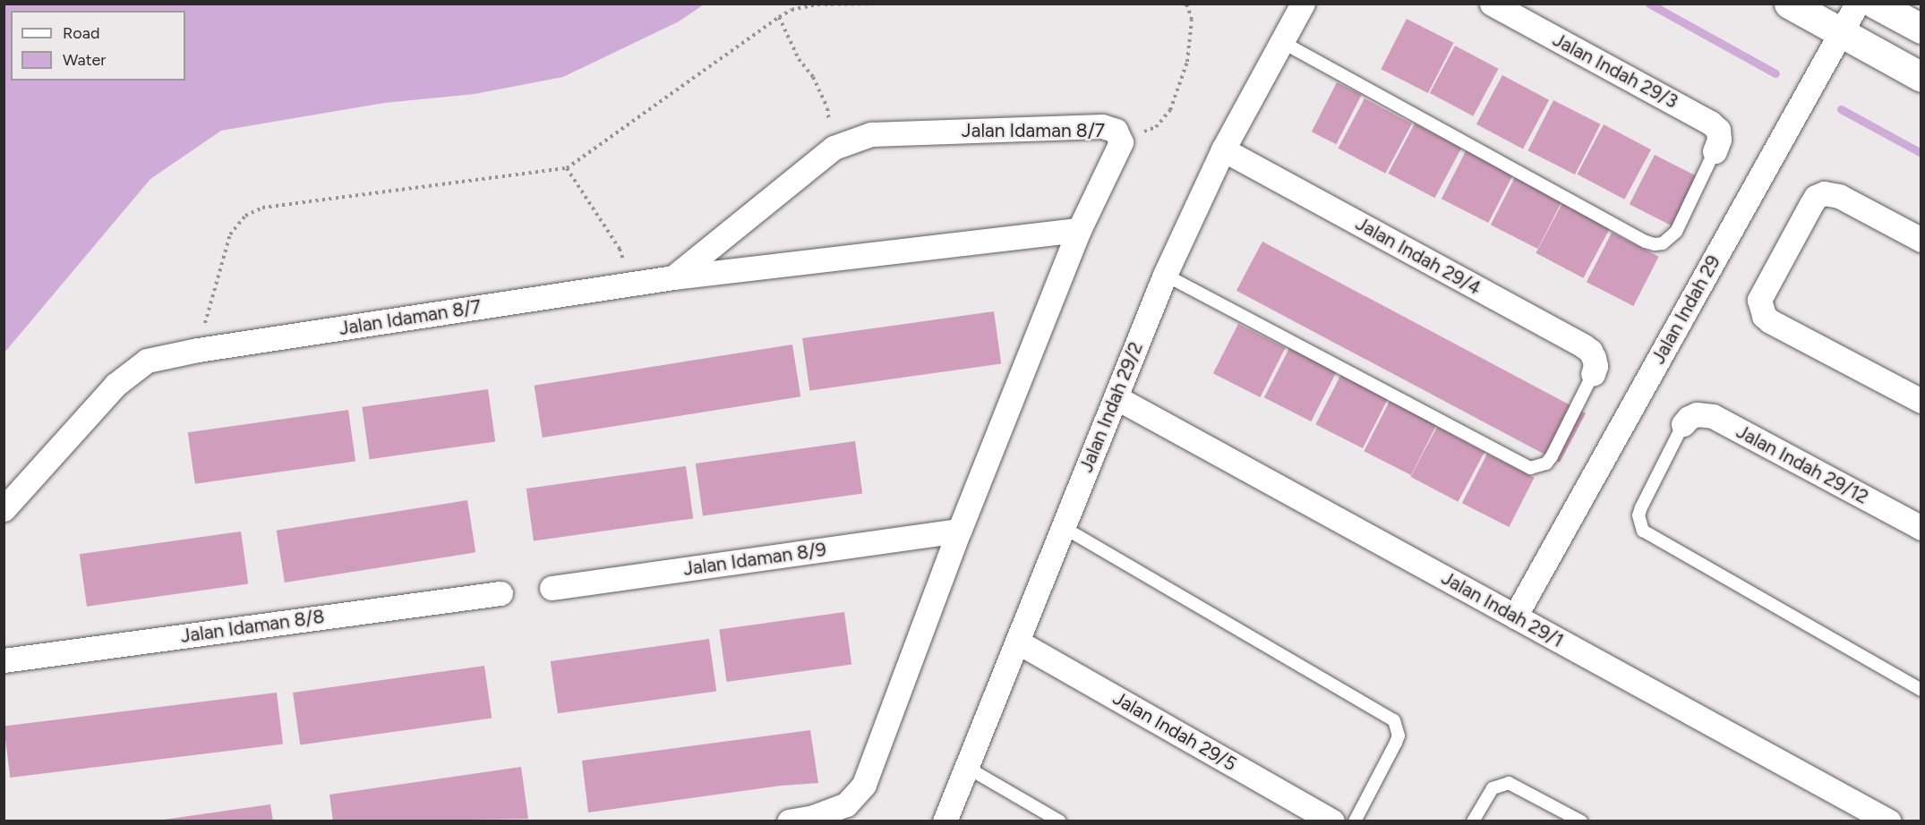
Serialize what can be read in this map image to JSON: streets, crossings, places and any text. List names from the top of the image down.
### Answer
{
  "streets": {
    "street": [
      "Jalan Indah 29/3",
      "Jalan Idaman 8/7",
      "Jalan Indah 29/4",
      "Jalan Indah 29",
      "Jalan Indah 29/2",
      "Jalan Indah 29/12",
      "Jalan Idaman 8/9",
      "Jalan Indah 29/1",
      "Jalan Idaman 8/8",
      "Jalan Indah 29/5"
    ]
  },
  "crossings": [
    ["Jalan Indah 29/4", "Jalan Indah 29/2"],
    ["Jalan Indah 29", "Jalan Indah 29/1"],
    ["Jalan Indah 29/2", "Jalan Indah 29/1"],
    ["Jalan Indah 29/2", "Jalan Indah 29/5"]
  ],
  "legend": ["Road", "Water"]
}
